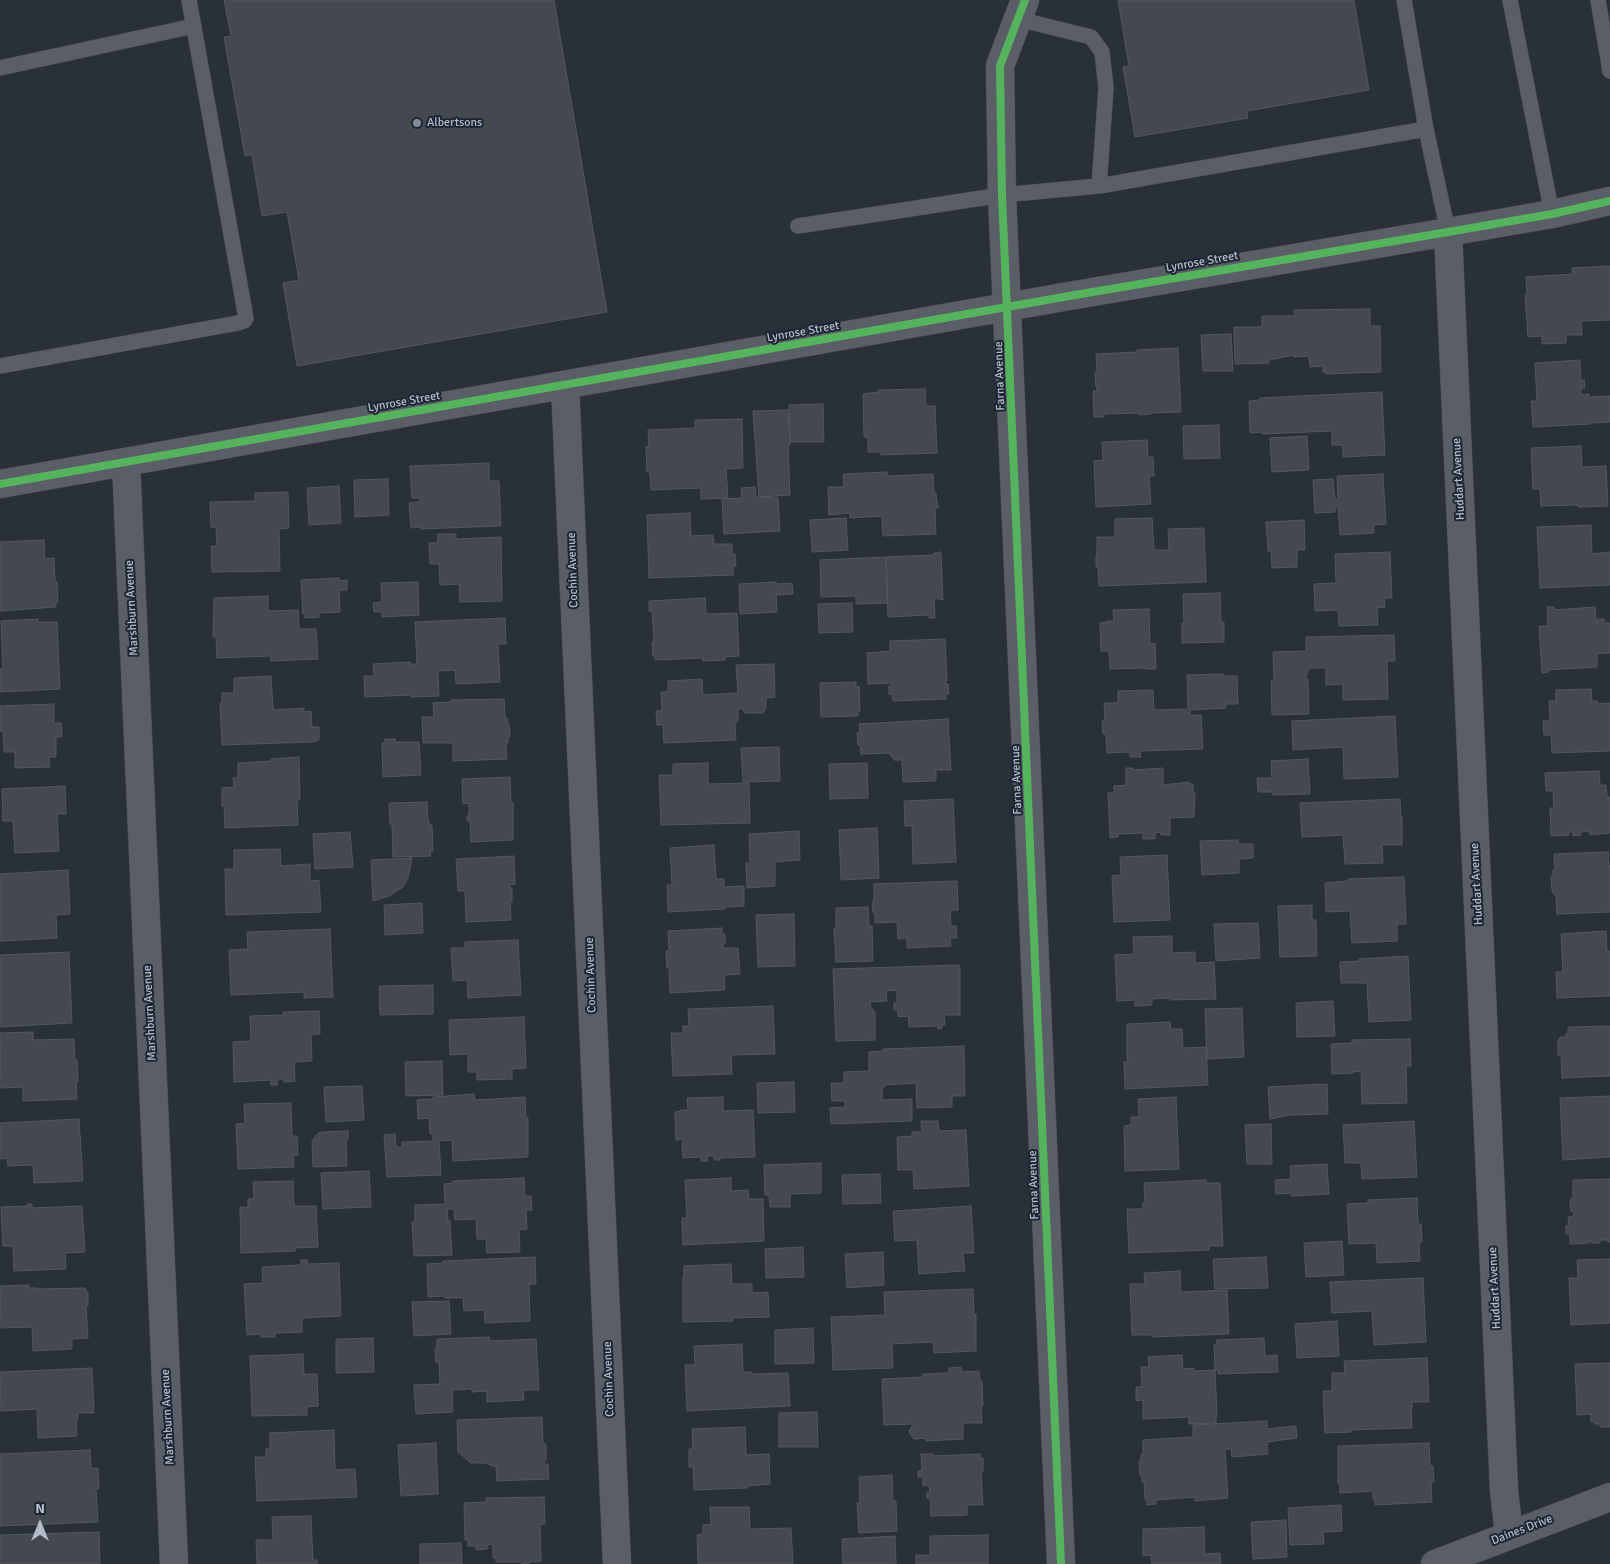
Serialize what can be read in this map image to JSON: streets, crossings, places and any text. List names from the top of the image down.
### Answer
{
  "streets": {
    "street": [
      "Lynrose Street",
      "Farna Avenue",
      "Huddart Avenue",
      "Cochin Avenue",
      "Marshburn Avenue",
      "Daines Drive"
    ]
  },
  "crossings": [
    ["Lynrose Street", "Farna Avenue"],
    ["Lynrose Street", "Huddart Avenue"],
    ["Lynrose Street", "Cochin Avenue"],
    ["Lynrose Street", "Marshburn Avenue"],
    ["Huddart Avenue", "Daines Drive"]
  ],
  "places": ["Albertsons"],
  "north": "top"
}
